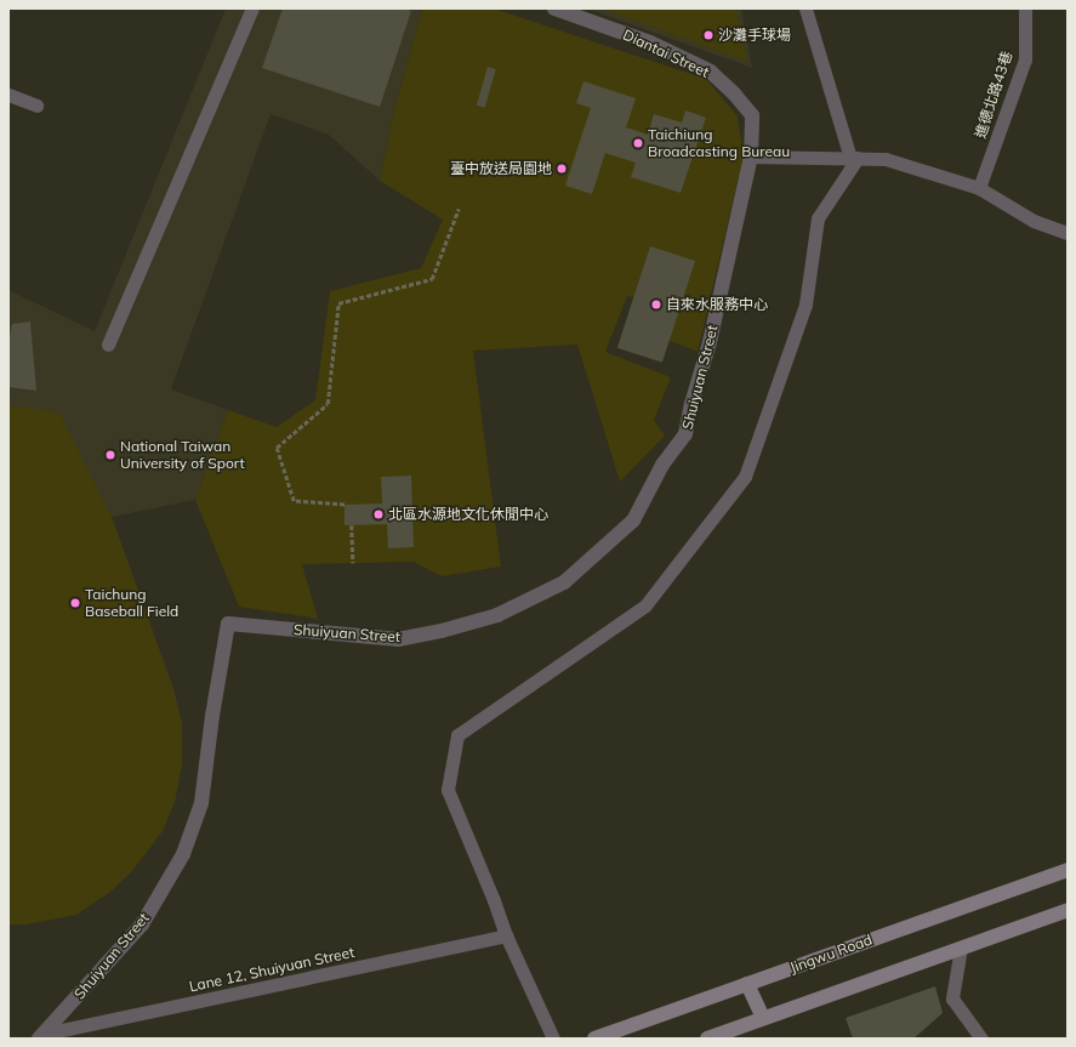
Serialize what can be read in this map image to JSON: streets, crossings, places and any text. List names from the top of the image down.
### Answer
{
  "streets": {
    "street": ["Diantai Street", "Shuiyuan Street", "Jingwu Road"],
    "lane": ["進德北路43巷", "Lane 12, Shuiyuan Street"]
  },
  "crossings": [
    ["Diantai Street", "Shuiyuan Street"],
    ["Shuiyuan Street", "Lane 12, Shuiyuan Street"]
  ],
  "places": [
    "沙灘手球場",
    "Taichiung Broadcasting Bureau",
    "臺中放送局園地",
    "自來水服務中心",
    "National Taiwan University of Sport",
    "北區水源地文化休閒中心",
    "Taichung Baseball Field"
  ]
}
